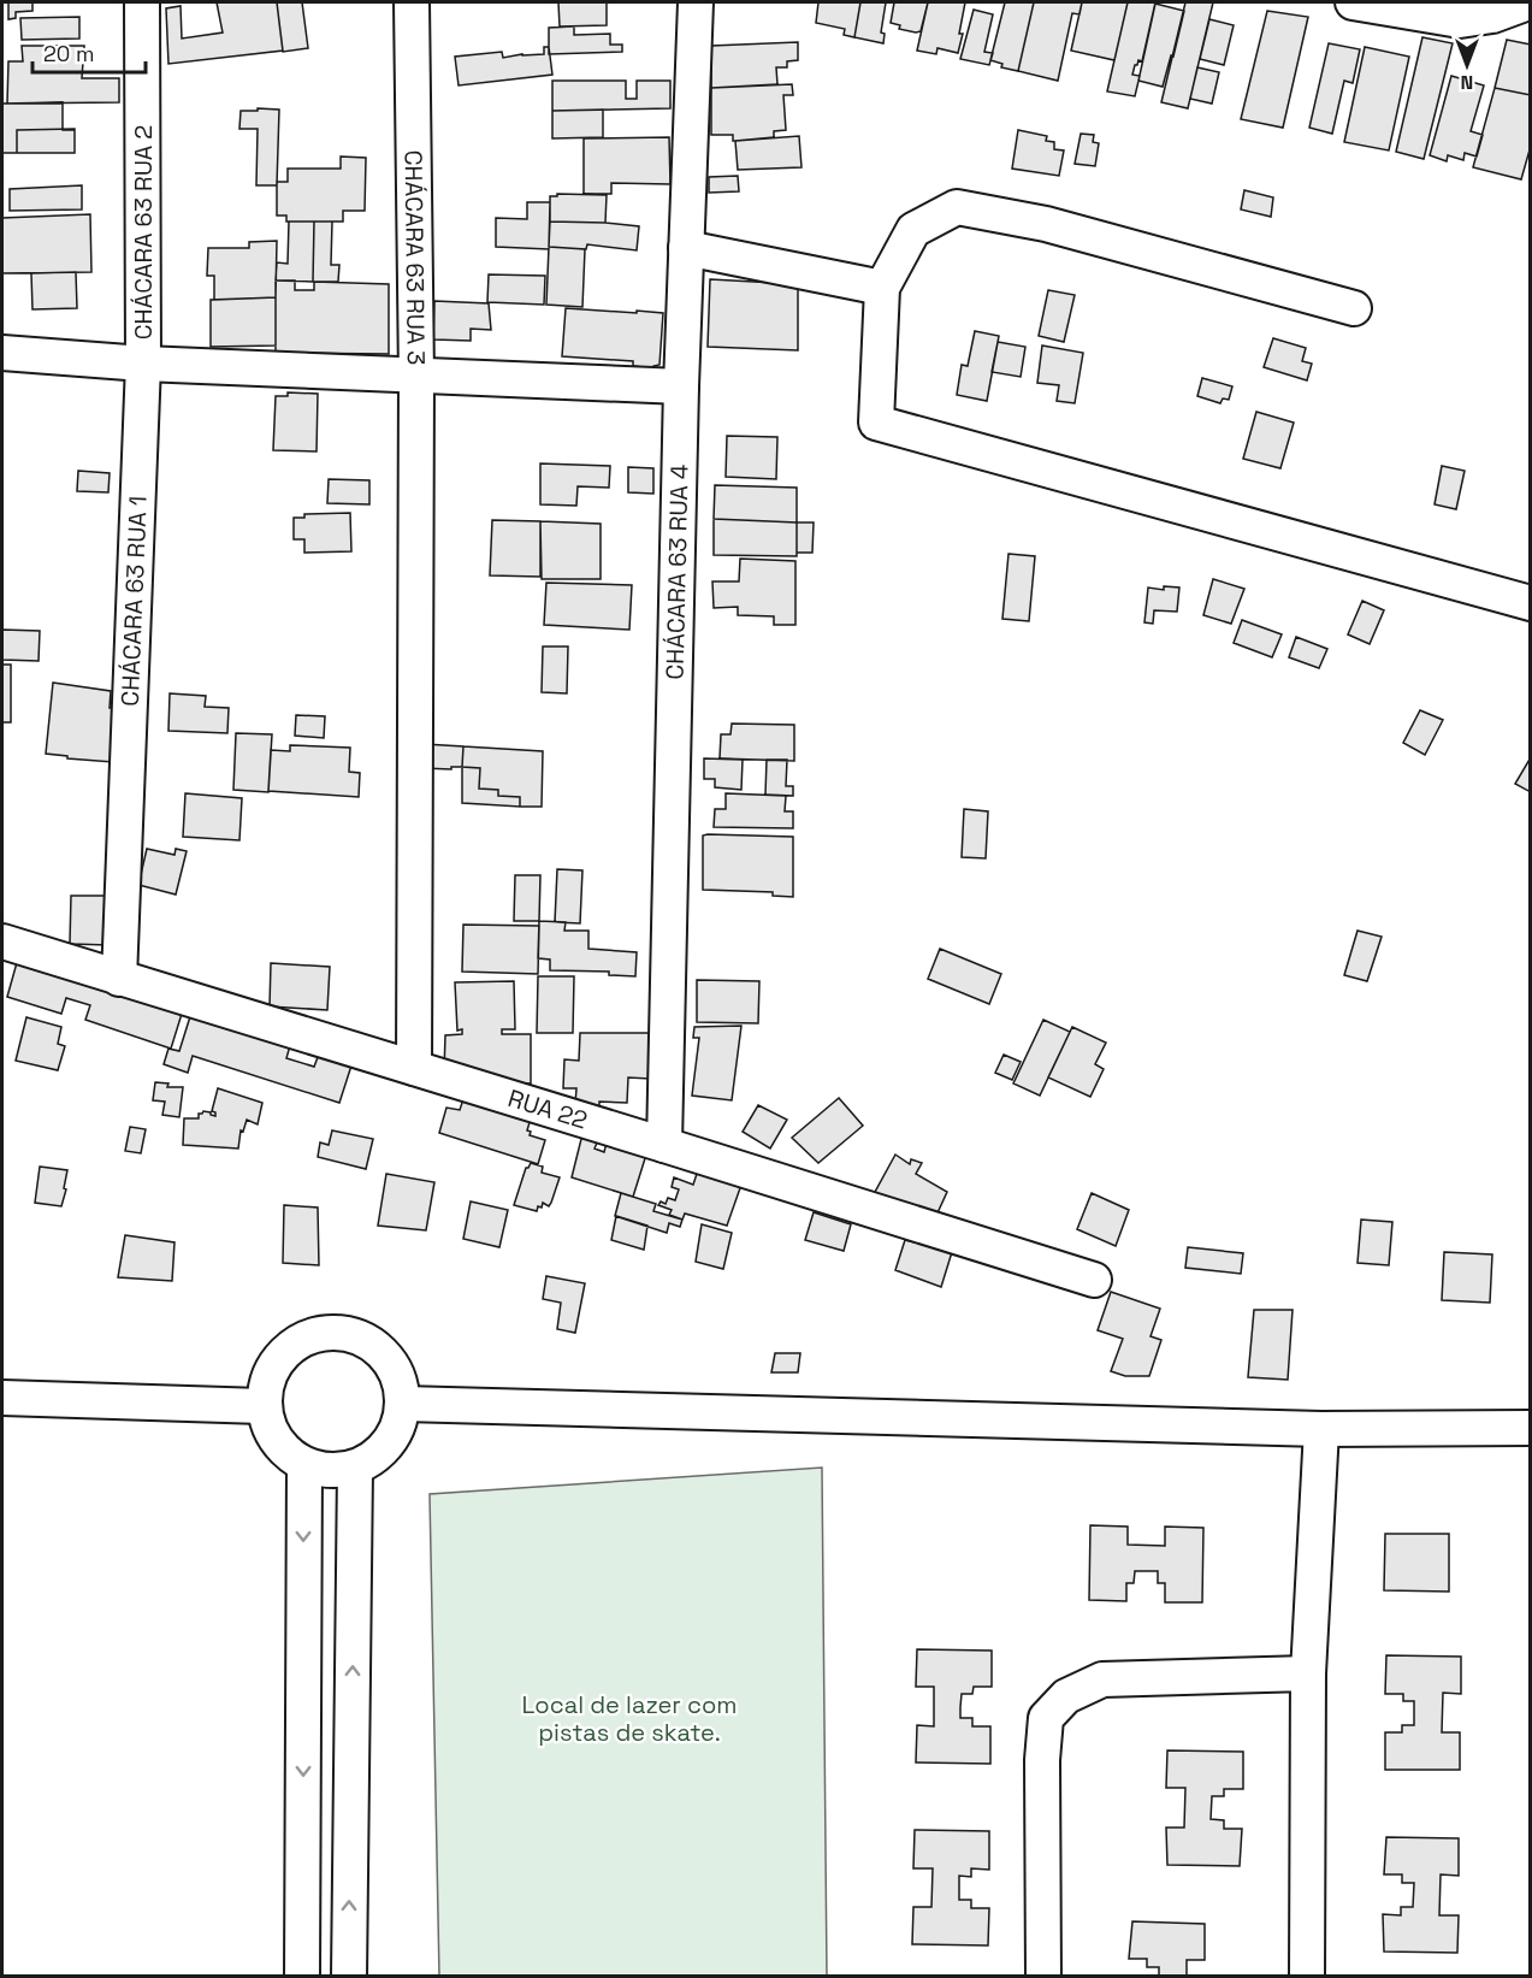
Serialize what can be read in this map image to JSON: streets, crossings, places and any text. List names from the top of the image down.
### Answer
{
  "streets": {
    "street": [
      "CHÁCARA 63 RUA 2",
      "CHÁCARA 63 RUA 3",
      "CHÁCARA 63 RUA 4",
      "CHÁCARA 63 RUA 1",
      "RUA 22"
    ]
  },
  "crossings": [
    ["CHÁCARA 63 RUA 2", "CHÁCARA 63 RUA 3"],
    ["CHÁCARA 63 RUA 2", "CHÁCARA 63 RUA 1"],
    ["CHÁCARA 63 RUA 3", "CHÁCARA 63 RUA 4"],
    ["CHÁCARA 63 RUA 4", "RUA 22"],
    ["CHÁCARA 63 RUA 1", "RUA 22"]
  ],
  "parks": ["Local de lazer com pistas de skate."],
  "scale_bar": "20 m",
  "north": "bottom"
}
